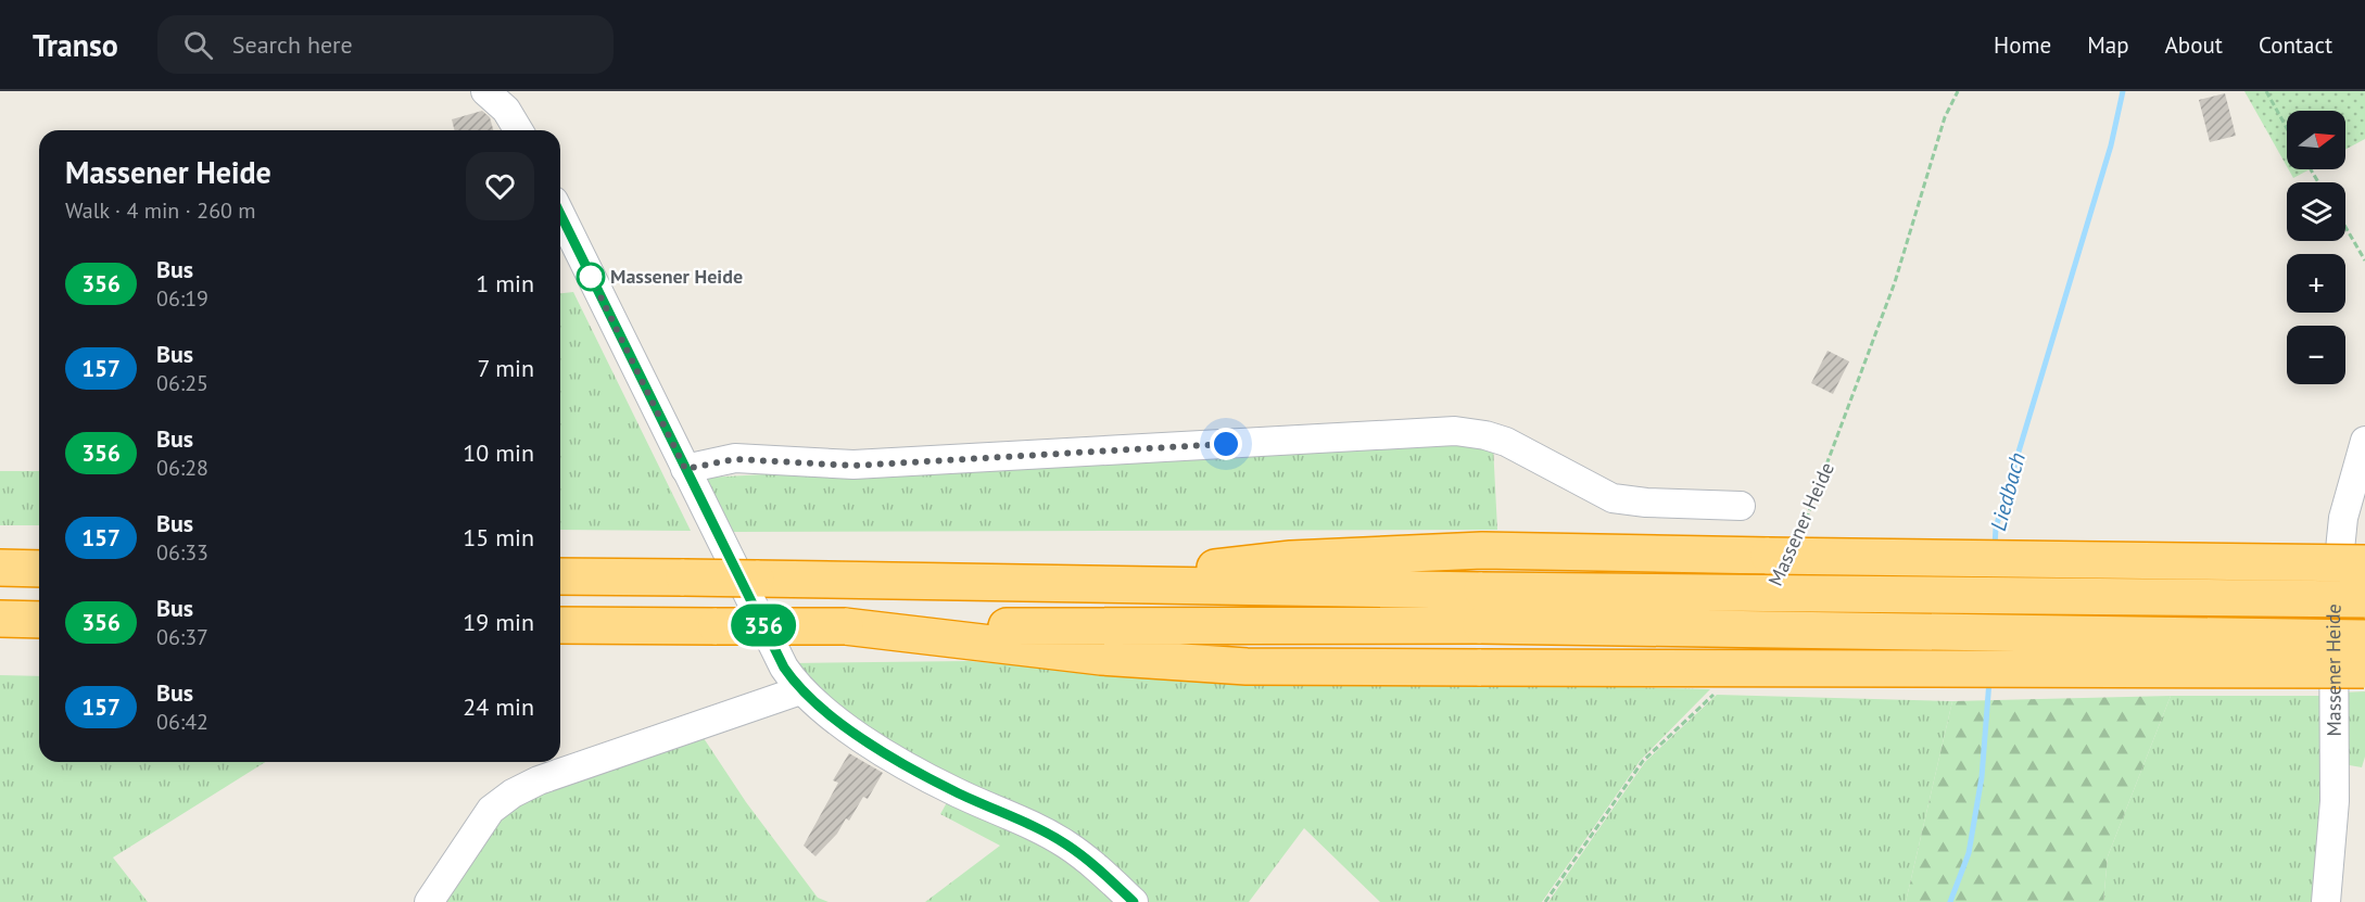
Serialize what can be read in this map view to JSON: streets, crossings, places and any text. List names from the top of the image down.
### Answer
{
  "streets": {
    "street": ["Massener Heide"]
  },
  "water": ["Liedbach"],
  "places": ["Massener Heide"],
  "lines": ["bus line 356"],
  "north": "right",
  "page": {
    "header": "Transo",
    "search": "Search here",
    "nav": [
      "Home",
      "Map",
      "About",
      "Contact"
    ],
    "on_map": "356",
    "map_buttons": ["+", "−"],
    "heading": ["Massener Heide", "Walk · 4 min · 260 m"],
    "list": [
      {
        "mark": "356",
        "name": "Bus",
        "note": "06:19",
        "value": "1 min"
      },
      {
        "mark": "157",
        "name": "Bus",
        "note": "06:25",
        "value": "7 min"
      },
      {
        "mark": "356",
        "name": "Bus",
        "note": "06:28",
        "value": "10 min"
      },
      {
        "mark": "157",
        "name": "Bus",
        "note": "06:33",
        "value": "15 min"
      },
      {
        "mark": "356",
        "name": "Bus",
        "note": "06:37",
        "value": "19 min"
      },
      {
        "mark": "157",
        "name": "Bus",
        "note": "06:42",
        "value": "24 min"
      }
    ]
  }
}
